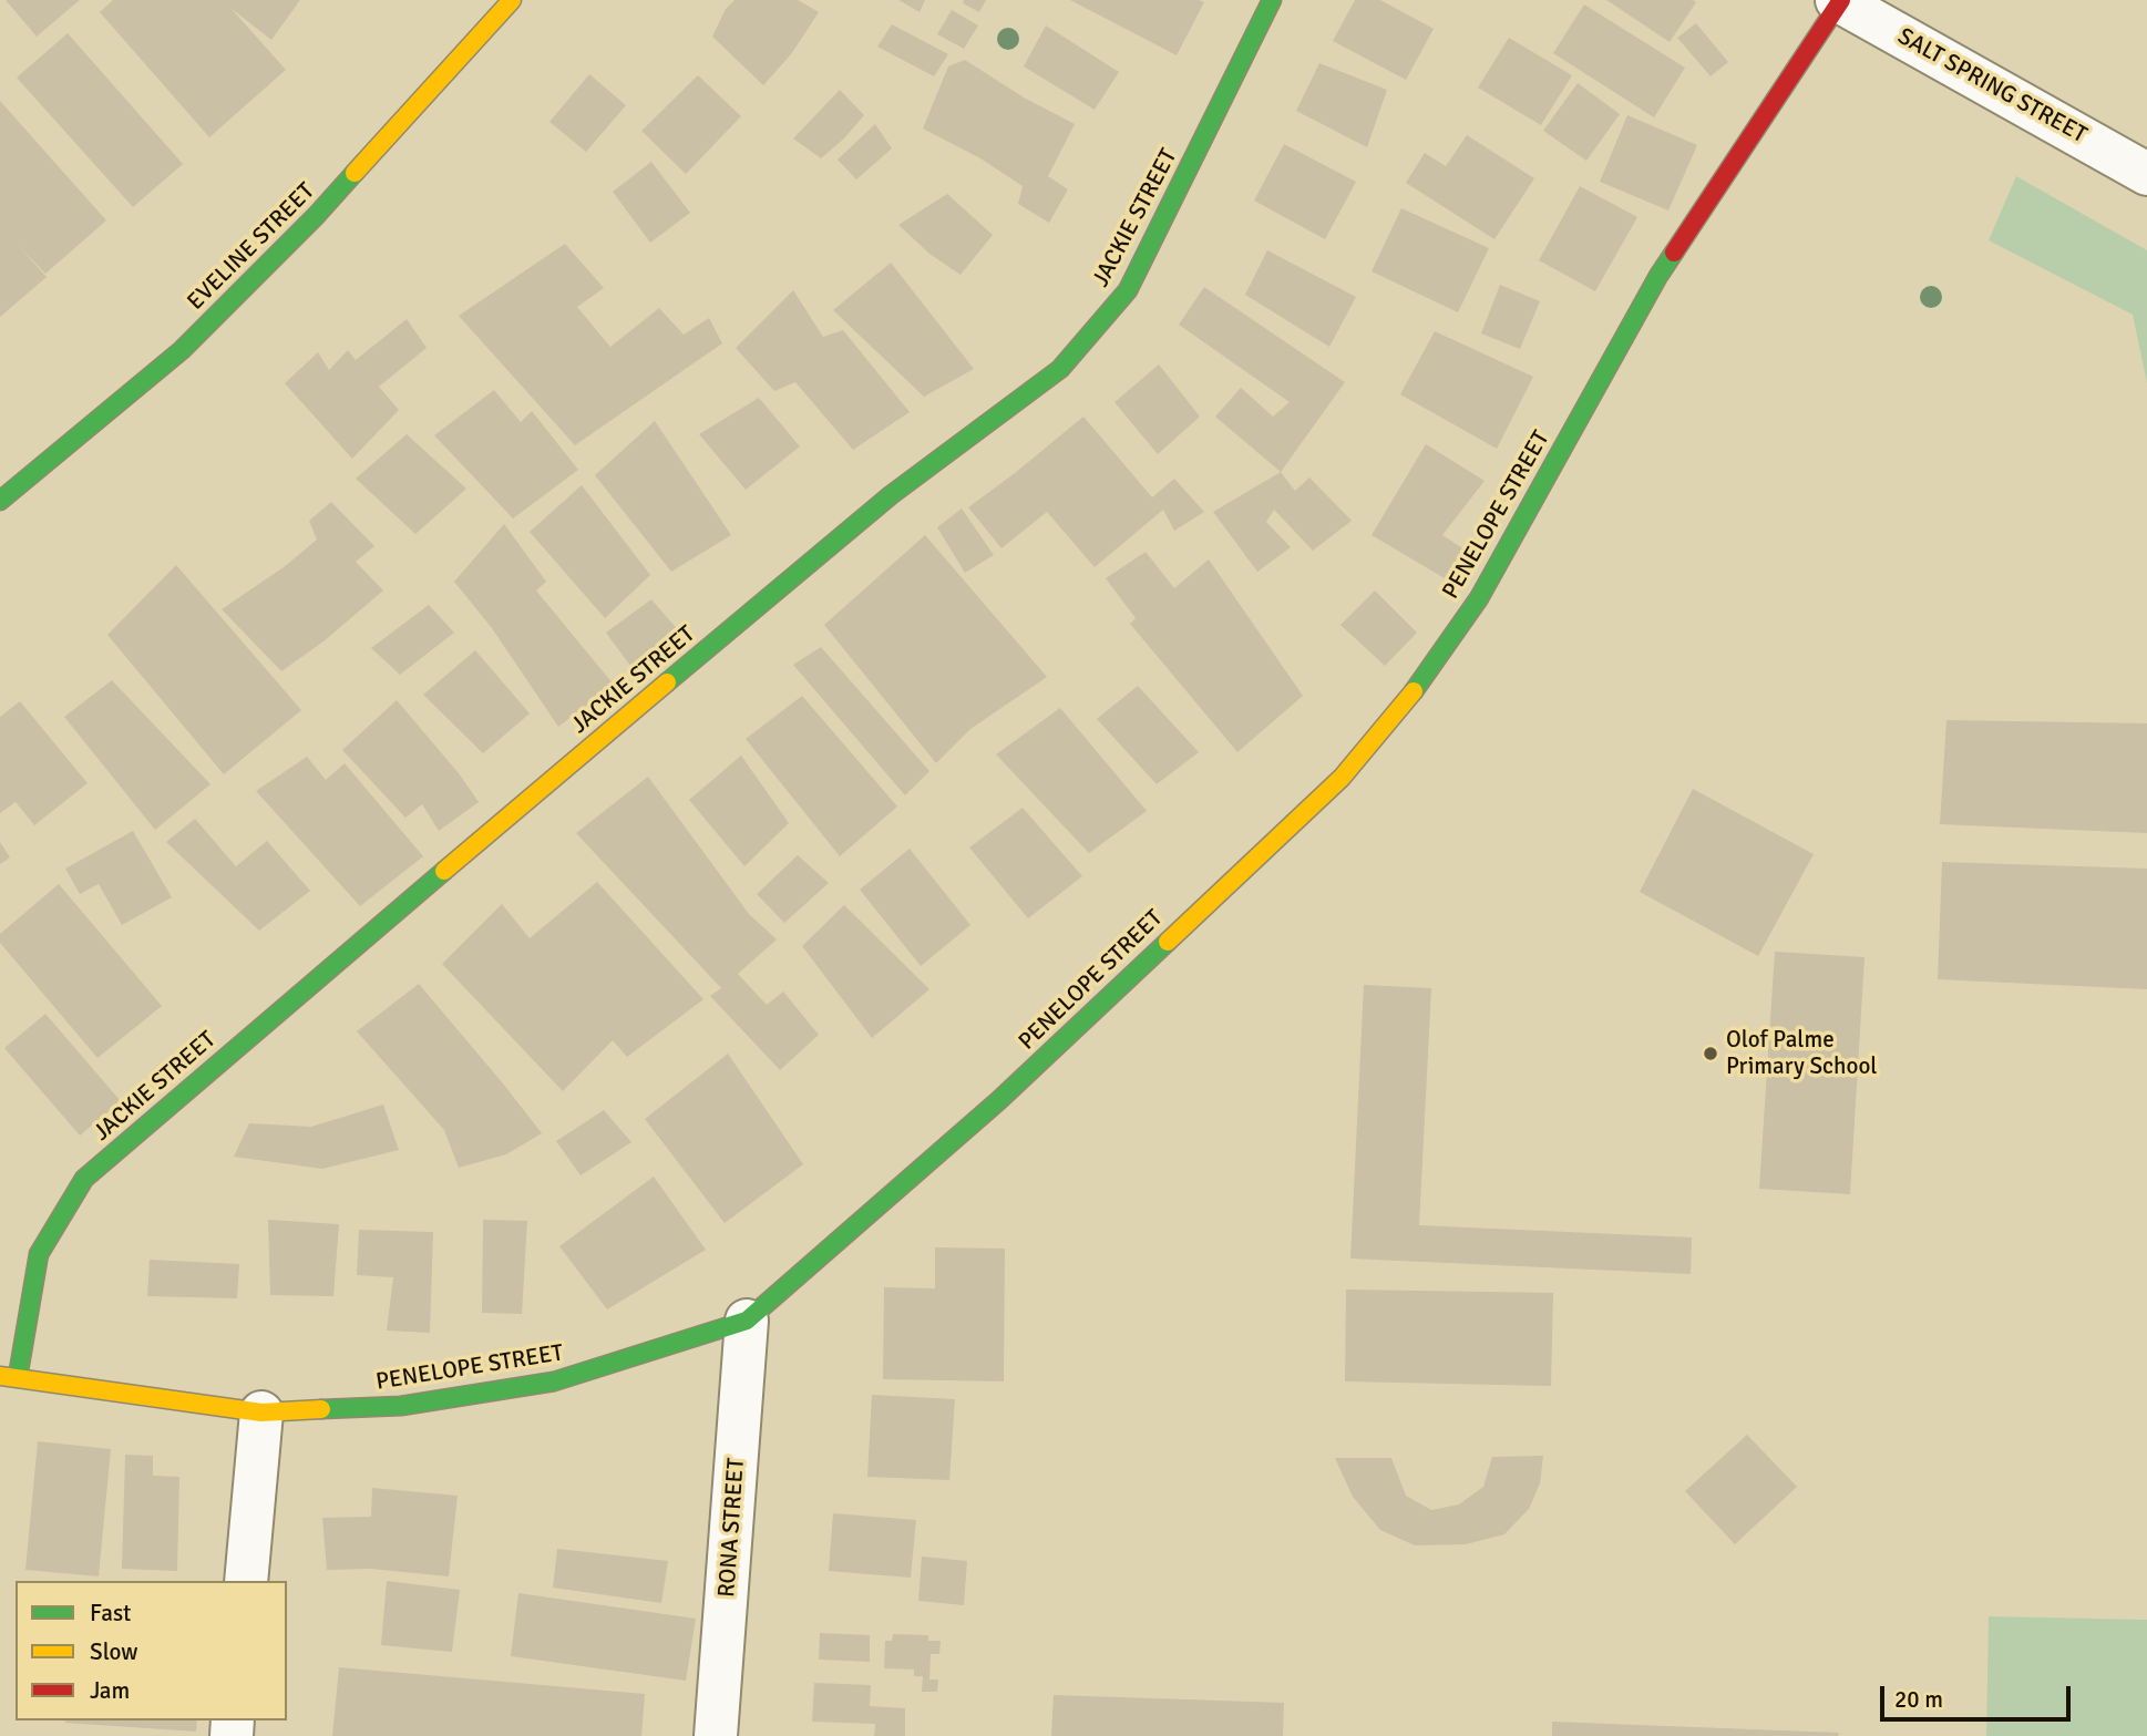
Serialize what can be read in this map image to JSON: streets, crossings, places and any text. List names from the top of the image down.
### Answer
{
  "streets": {
    "street": [
      "SALT SPRING STREET",
      "JACKIE STREET",
      "EVELINE STREET",
      "PENELOPE STREET",
      "RONA STREET"
    ]
  },
  "crossings": [
    ["SALT SPRING STREET", "PENELOPE STREET"],
    ["JACKIE STREET", "PENELOPE STREET"],
    ["PENELOPE STREET", "RONA STREET"]
  ],
  "places": ["Olof Palme Primary School"],
  "legend": ["Fast", "Slow", "Jam"],
  "scale_bar": "20 m"
}
